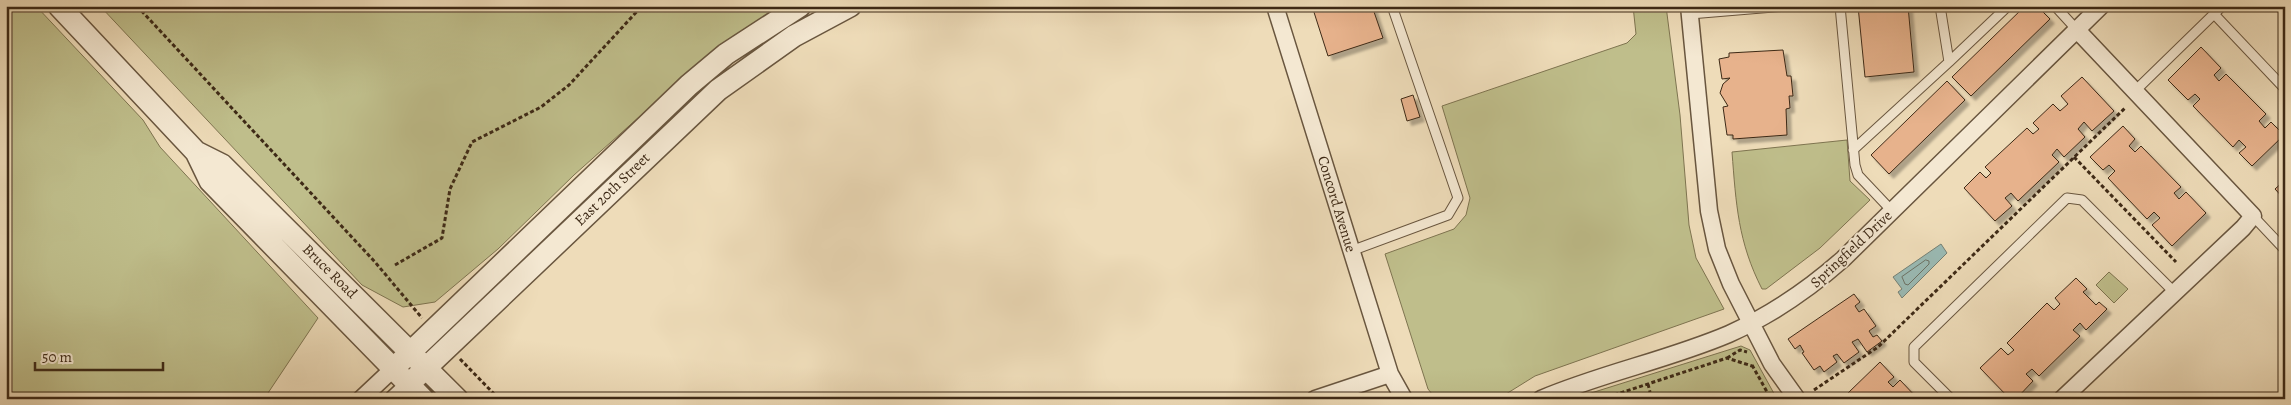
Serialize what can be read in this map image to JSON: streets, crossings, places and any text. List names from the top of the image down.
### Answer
{
  "streets": {
    "street": [
      "East 20th Street",
      "Concord Avenue",
      "Springfield Drive",
      "Bruce Road"
    ]
  },
  "crossings": [
    ["East 20th Street", "Bruce Road"]
  ],
  "scale_bar": "50 m"
}
